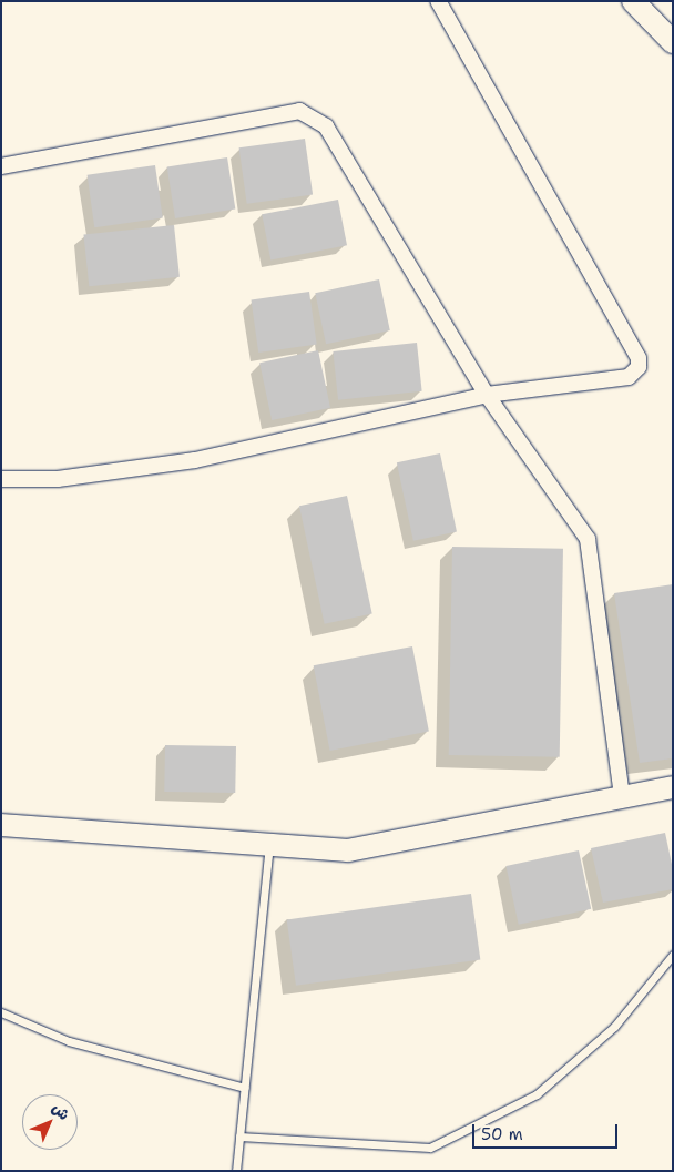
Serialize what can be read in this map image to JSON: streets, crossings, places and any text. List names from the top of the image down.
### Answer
{
  "scale_bar": "50 m",
  "north": "top right"
}
